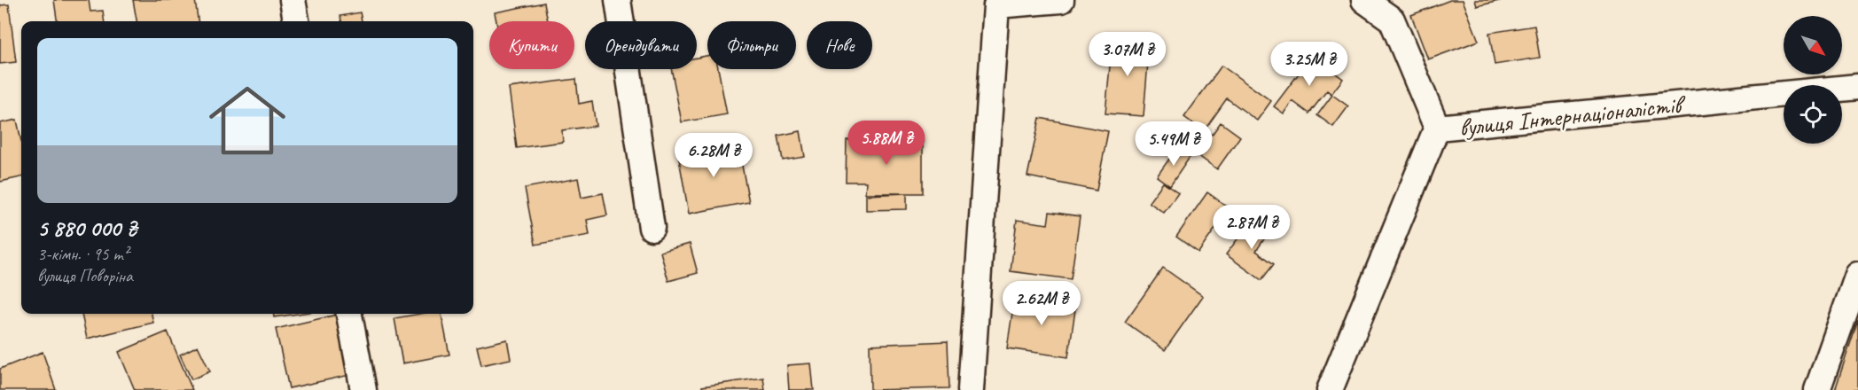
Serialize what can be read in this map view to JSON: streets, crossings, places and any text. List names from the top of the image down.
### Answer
{
  "streets": {
    "street": ["вулиця Інтернаціоналістів"]
  },
  "north": "bottom right",
  "page": {
    "chip": [
      "Купити",
      "Орендувати",
      "Фільтри",
      "Нове"
    ],
    "list": [
      {
        "name": "5 880 000 ₴",
        "note": "3-кімн. · 95 m² · вулиця Поворіна"
      }
    ],
    "price": [
      "3.07M ₴",
      "3.25M ₴",
      "5.88M ₴",
      "5.49M ₴",
      "6.28M ₴",
      "2.87M ₴",
      "2.62M ₴"
    ]
  }
}
